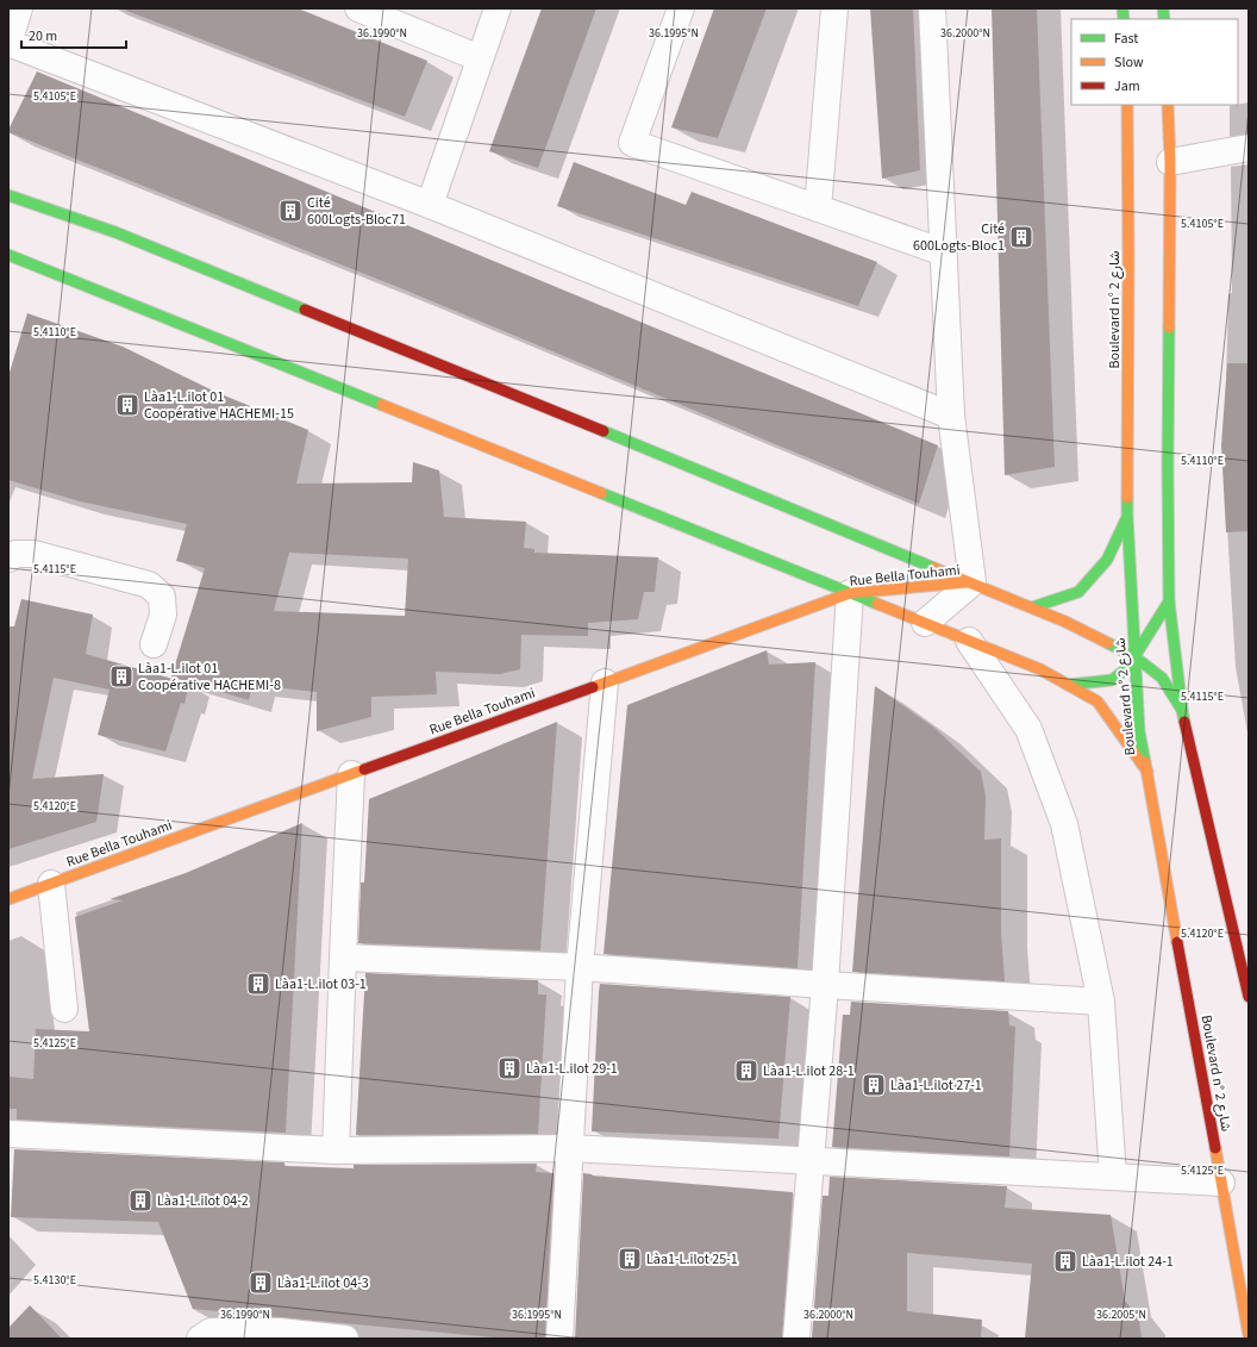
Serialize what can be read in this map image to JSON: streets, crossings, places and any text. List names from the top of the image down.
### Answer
{
  "streets": {
    "main road": ["Boulevard n° شارع 2", "Rue Bella Touhami"]
  },
  "places": {
    "building": [
      "Cité 600Logts-Bloc71",
      "Cité 600Logts-Bloc1",
      "Làa1-L.ilot 01 Coopérative HACHEMI-15",
      "Làa1-L.ilot 01 Coopérative HACHEMI-8",
      "Làa1-L.ilot 03-1",
      "Làa1-L.ilot 29-1",
      "Làa1-L.ilot 28-1",
      "Làa1-L.ilot 27-1",
      "Làa1-L.ilot 04-2",
      "Làa1-L.ilot 25-1",
      "Làa1-L.ilot 24-1",
      "Làa1-L.ilot 04-3"
    ]
  },
  "legend": ["Fast", "Slow", "Jam"],
  "scale_bar": "20 m",
  "coordinates": [
    "36.1990°N",
    "36.1995°N",
    "36.2000°N",
    "5.4105°E",
    "5.4110°E",
    "5.4115°E",
    "5.4120°E",
    "5.4125°E",
    "5.4130°E",
    "36.2005°N"
  ]
}
